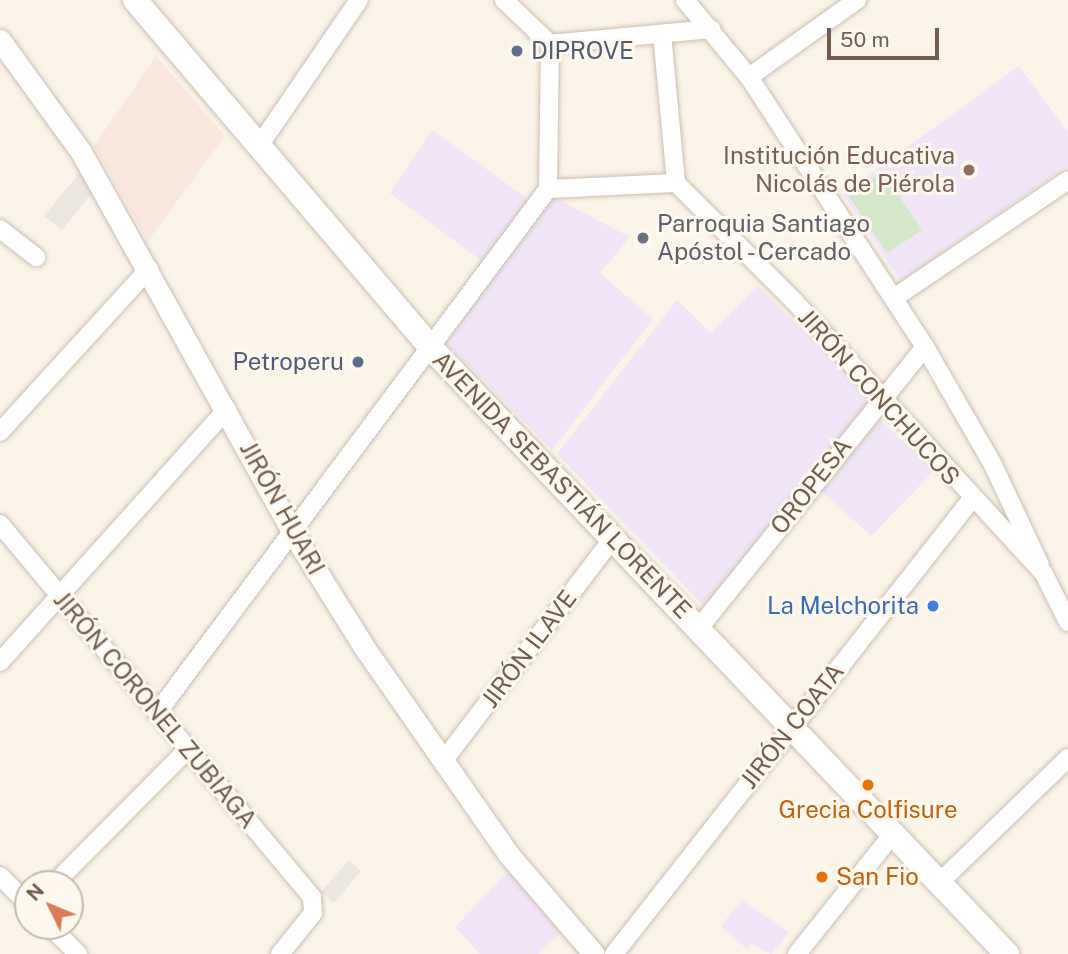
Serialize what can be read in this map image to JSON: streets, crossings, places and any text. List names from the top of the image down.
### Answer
{
  "streets": {
    "main road": ["AVENIDA SEBASTIÁN LORENTE"],
    "street": [
      "JIRÓN CONCHUCOS",
      "OROPESA",
      "JIRÓN HUARI",
      "JIRÓN ILAVE",
      "JIRÓN CORONEL ZUBIAGA",
      "JIRÓN COATA"
    ]
  },
  "crossings": [
    ["JIRÓN CONCHUCOS", "OROPESA"],
    ["JIRÓN CONCHUCOS", "JIRÓN COATA"],
    ["AVENIDA SEBASTIÁN LORENTE", "OROPESA"],
    ["AVENIDA SEBASTIÁN LORENTE", "JIRÓN ILAVE"],
    ["AVENIDA SEBASTIÁN LORENTE", "JIRÓN COATA"],
    ["JIRÓN HUARI", "JIRÓN ILAVE"]
  ],
  "places": [
    "DIPROVE",
    "Institución Educativa Nicolás de Piérola",
    "Parroquia Santiago Apóstol - Cercado",
    "Petroperu",
    "La Melchorita",
    "Grecia Colfisure",
    "San Fio"
  ],
  "scale_bar": "50 m",
  "north": "top left"
}
